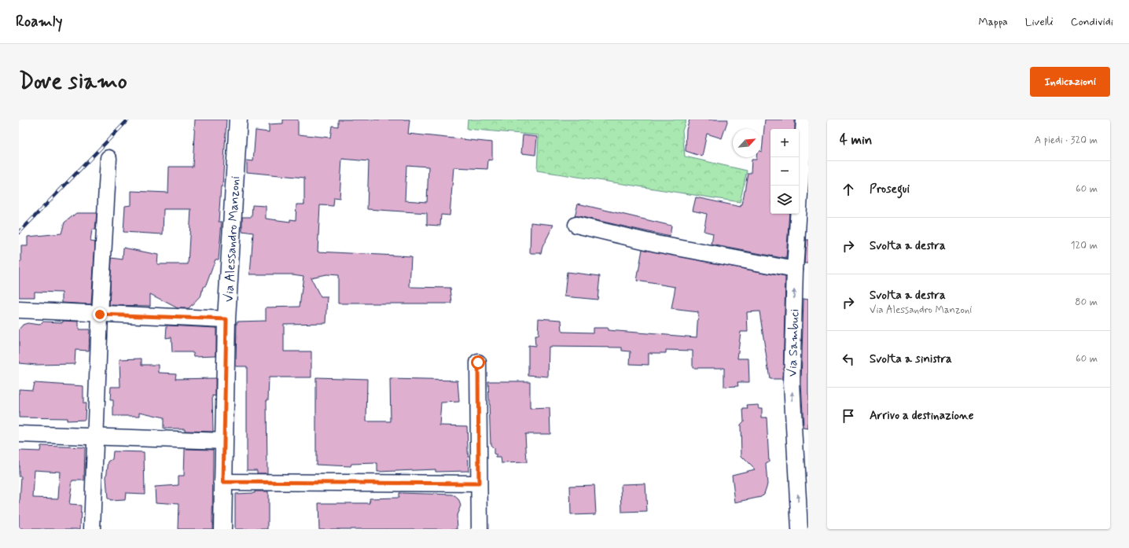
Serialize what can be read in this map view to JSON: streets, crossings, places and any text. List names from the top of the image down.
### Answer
{
  "streets": {
    "main road": ["Via Alessandro Manzoni"],
    "street": ["Via Sambuci"]
  },
  "one_way": ["Via Sambuci"],
  "north": "top right",
  "page": {
    "header": "Roamly",
    "nav": ["Mappa", "Livelli", "Condividi"],
    "buttons": "Indicazioni",
    "title": "Dove siamo",
    "heading": ["4 min", "A piedi · 320 m"],
    "map_buttons": ["+", "−"],
    "list": [
      ["Prosegui", "60 m"],
      ["Svolta a destra", "120 m"],
      ["Svolta a destra", "Via Alessandro Manzoni", "80 m"],
      ["Svolta a sinistra", "60 m"],
      "Arrivo a destinazione"
    ]
  }
}
